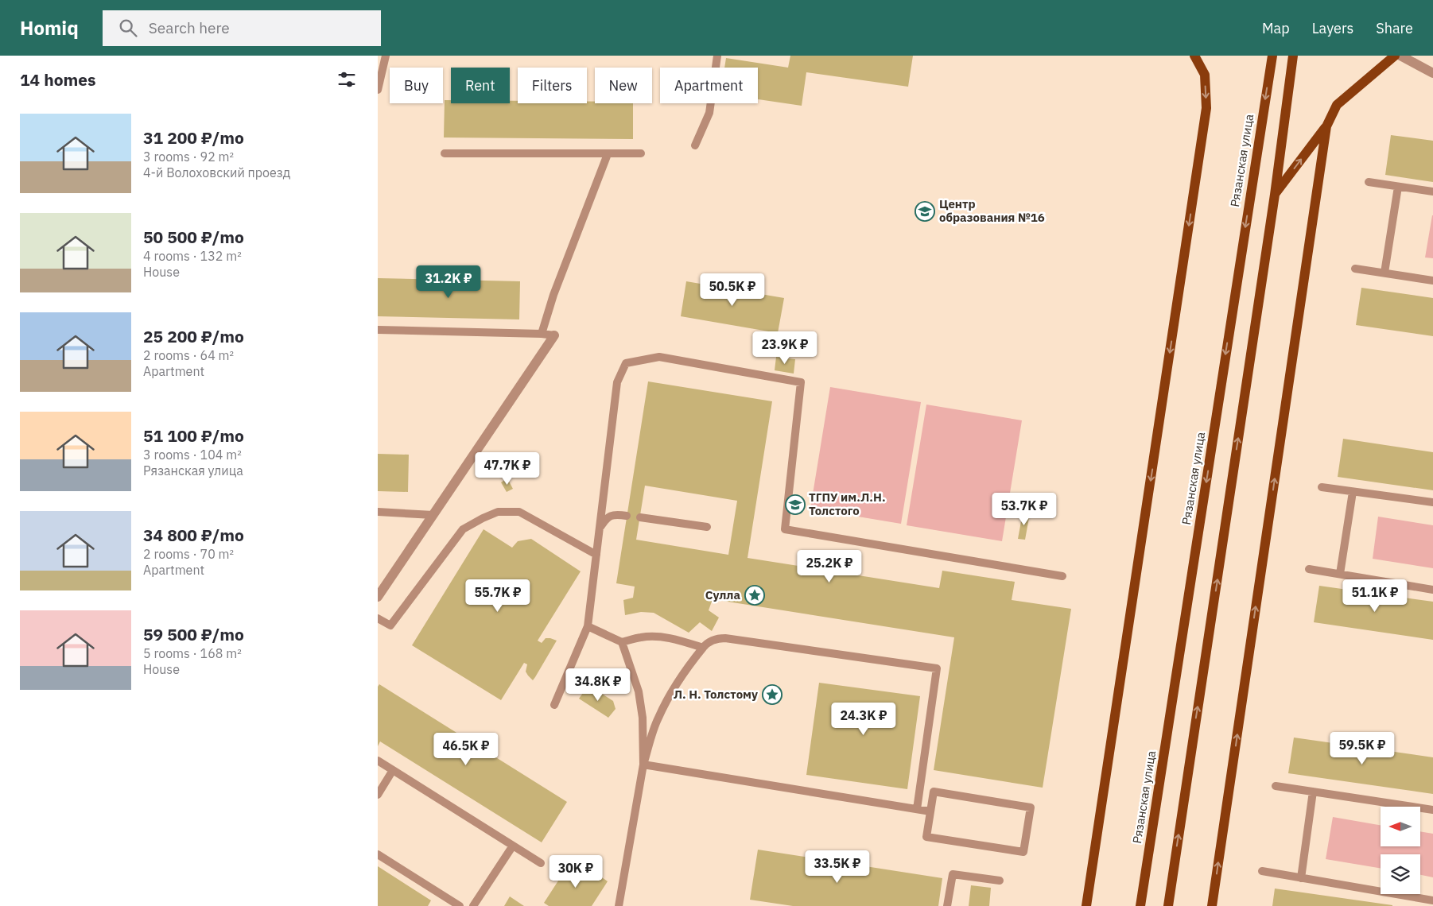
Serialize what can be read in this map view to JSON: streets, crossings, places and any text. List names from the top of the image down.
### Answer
{
  "streets": {
    "main road": ["Рязанская улица"]
  },
  "places": {
    "school or university": ["Центр образования №16", "ТГПУ им.Л.Н. Толстого"],
    "place": ["Сулла", "Л. Н. Толстому"]
  },
  "north": "left",
  "page": {
    "header": "Homiq",
    "search": "Search here",
    "nav": ["Map", "Layers", "Share"],
    "heading": "14 homes",
    "chip": [
      "Buy",
      "Rent",
      "Filters",
      "New",
      "Apartment"
    ],
    "list": [
      {
        "name": "31 200 ₽/mo",
        "note": "3 rooms · 92 m² · 4-й Волоховский проезд"
      },
      {
        "name": "50 500 ₽/mo",
        "note": "4 rooms · 132 m² · House"
      },
      {
        "name": "25 200 ₽/mo",
        "note": "2 rooms · 64 m² · Apartment"
      },
      {
        "name": "51 100 ₽/mo",
        "note": "3 rooms · 104 m² · Рязанская улица"
      },
      {
        "name": "34 800 ₽/mo",
        "note": "2 rooms · 70 m² · Apartment"
      },
      {
        "name": "59 500 ₽/mo",
        "note": "5 rooms · 168 m² · House"
      }
    ],
    "price": [
      "31.2K ₽",
      "50.5K ₽",
      "23.9K ₽",
      "47.7K ₽",
      "53.7K ₽",
      "25.2K ₽",
      "55.7K ₽",
      "51.1K ₽",
      "34.8K ₽",
      "24.3K ₽",
      "59.5K ₽",
      "46.5K ₽",
      "33.5K ₽",
      "30K ₽"
    ]
  }
}
